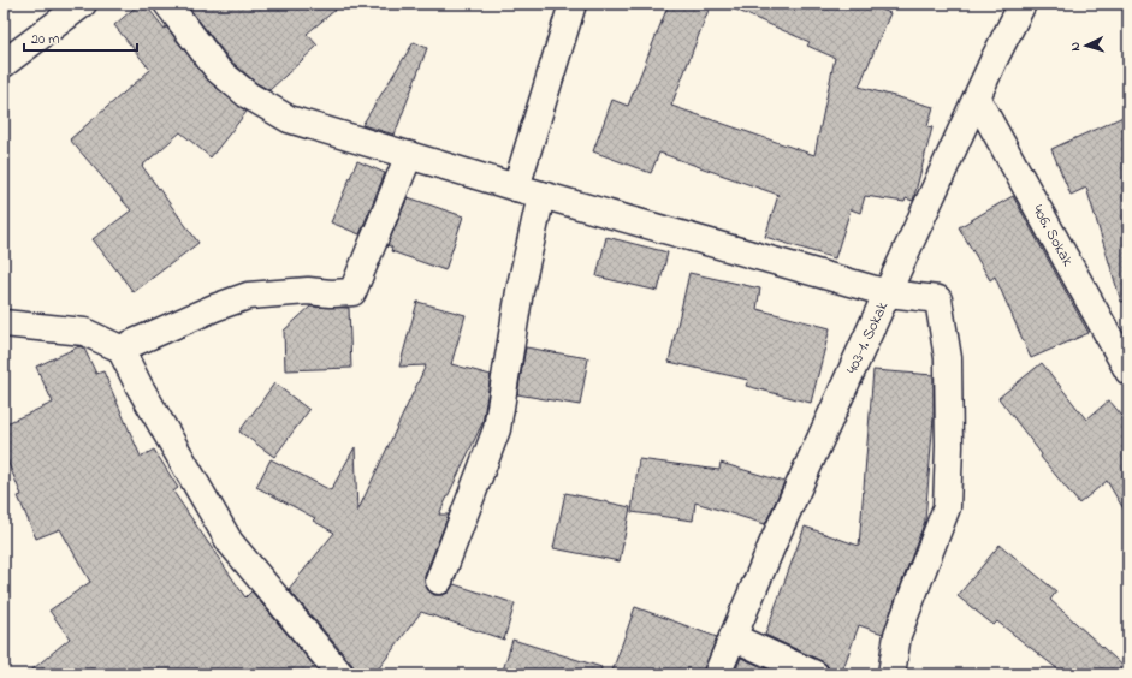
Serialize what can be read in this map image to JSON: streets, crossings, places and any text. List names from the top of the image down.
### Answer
{
  "streets": {
    "street": ["406. Sokak", "403-1. Sokak"]
  },
  "crossings": [
    ["406. Sokak", "403-1. Sokak"]
  ],
  "scale_bar": "20 m",
  "north": "left"
}
